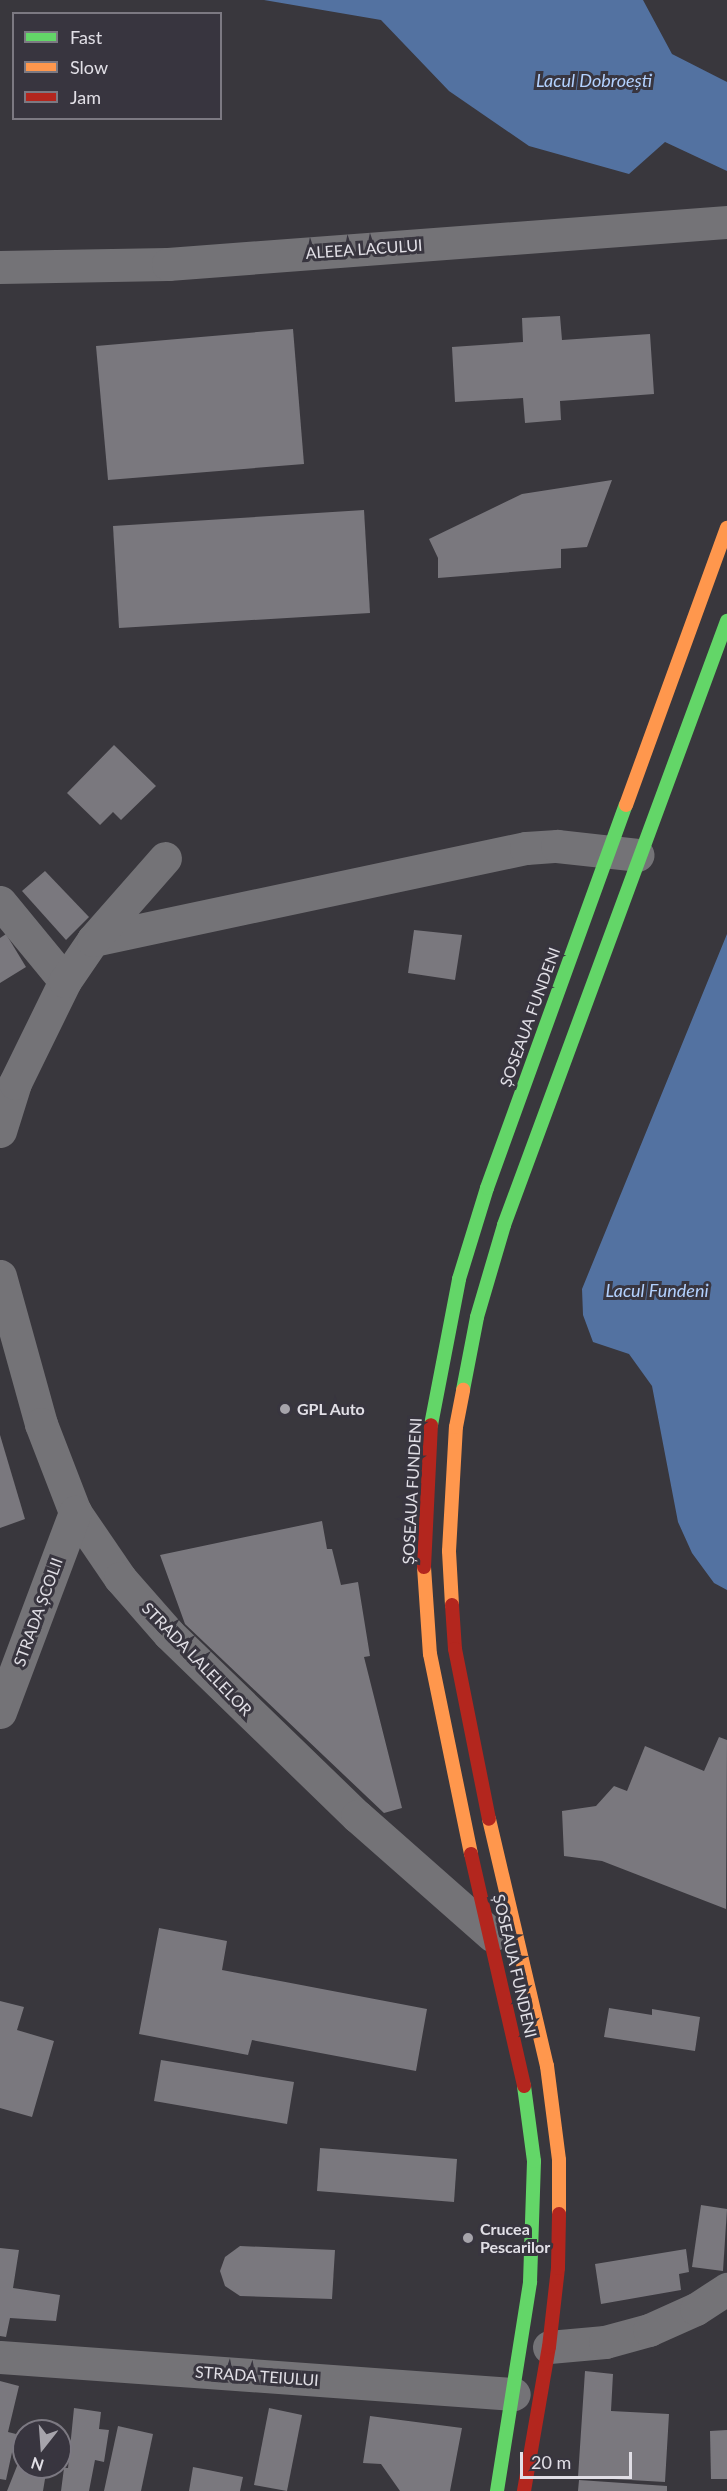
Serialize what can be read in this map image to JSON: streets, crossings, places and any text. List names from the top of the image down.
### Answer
{
  "streets": {
    "main road": ["ȘOSEAUA FUNDENI"],
    "street": [
      "ALEEA LACULUI",
      "STRADA ȘCOLII",
      "STRADA LALELELOR",
      "STRADA TEIULUI"
    ]
  },
  "crossings": [
    ["ȘOSEAUA FUNDENI", "STRADA LALELELOR"],
    ["ȘOSEAUA FUNDENI", "STRADA TEIULUI"],
    ["STRADA ȘCOLII", "STRADA LALELELOR"]
  ],
  "water": ["Lacul Dobroești", "Lacul Fundeni"],
  "places": ["GPL Auto", "Crucea Pescarilor"],
  "legend": ["Fast", "Slow", "Jam"],
  "scale_bar": "20 m",
  "north": "bottom"
}
